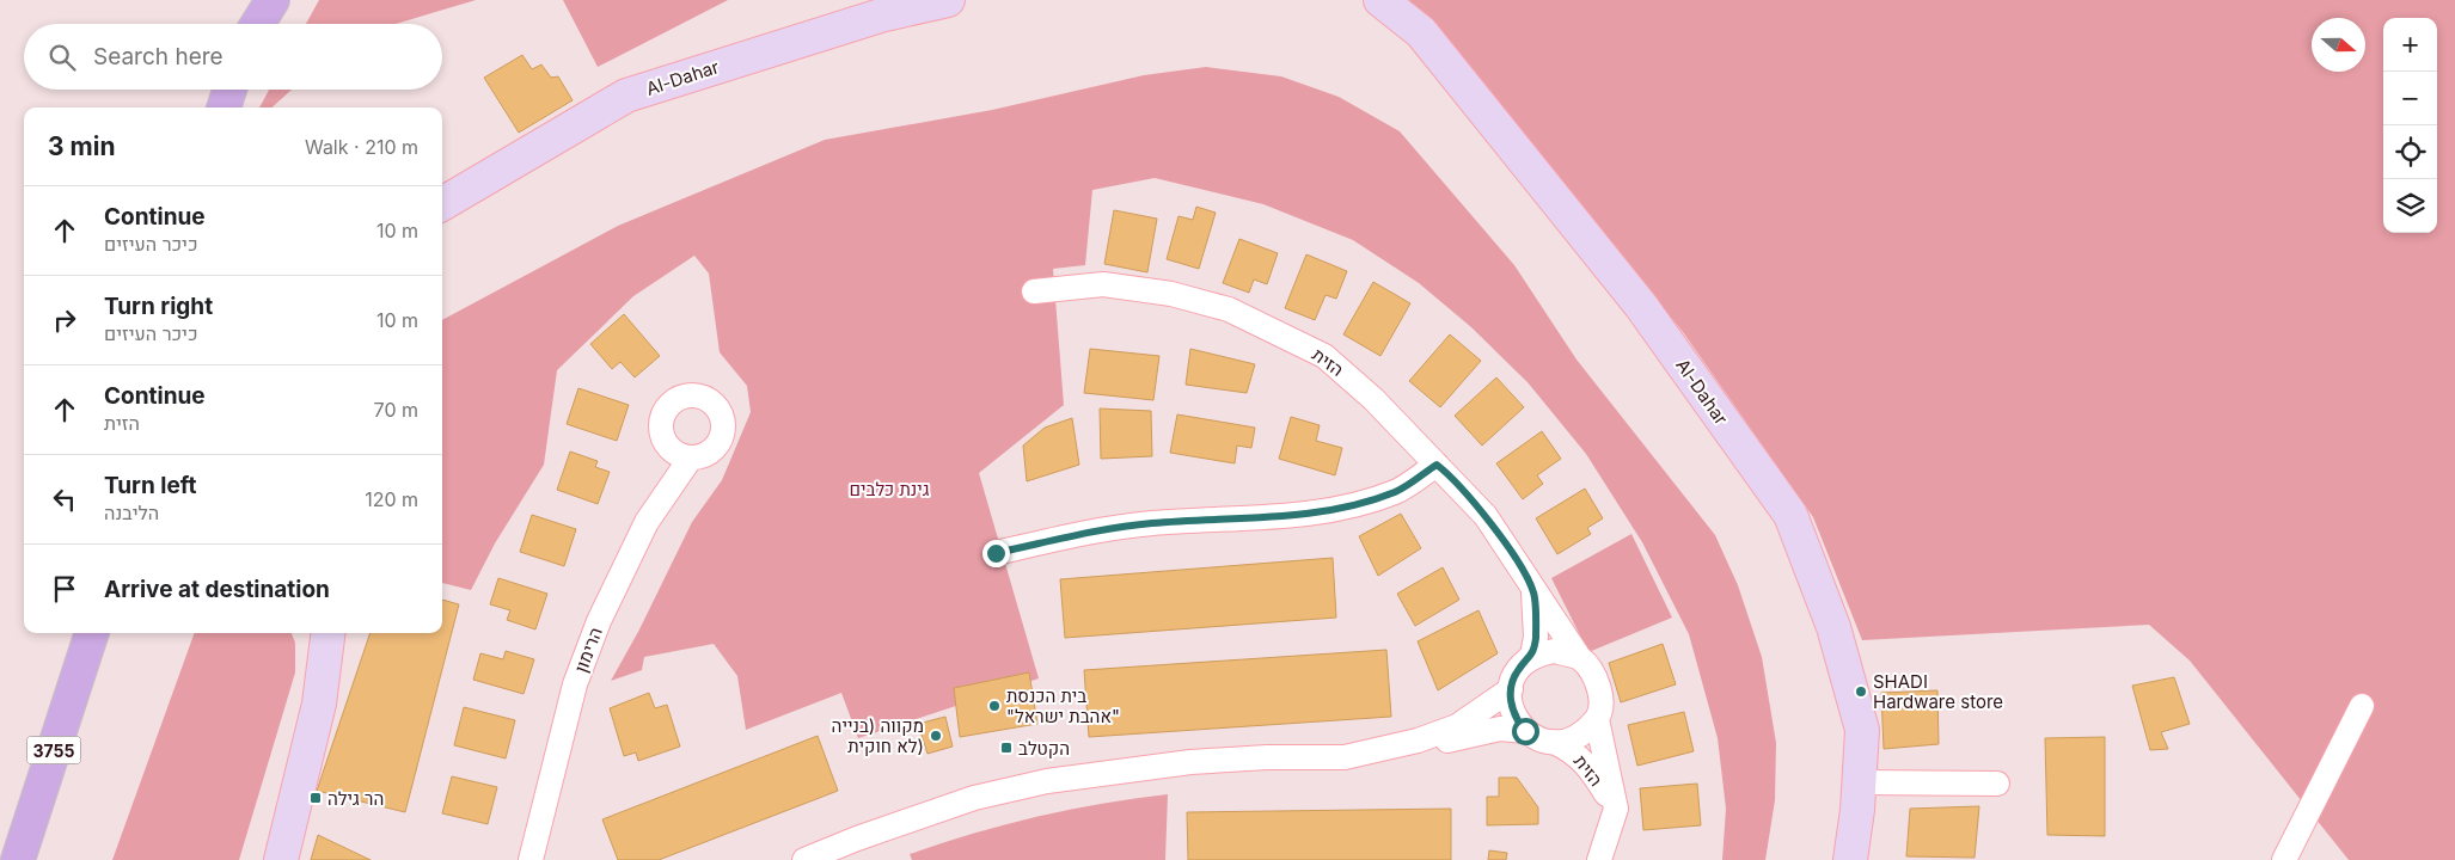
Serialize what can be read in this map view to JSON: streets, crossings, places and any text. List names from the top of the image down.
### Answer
{
  "streets": {
    "main road": ["3755"],
    "street": ["Al-Dahar", "הזית", "הרימון"]
  },
  "parks": ["גינת כלבים"],
  "places": {
    "other": ["SHADI Hardware store", "בית הכנסת \"אהבת ישראל\"", "מקווה (בנייה לא חוקית)"],
    "transit": ["הקטלב", "הר גילה"]
  },
  "north": "right",
  "page": {
    "map_buttons": ["+", "−"],
    "search": "Search here",
    "heading": ["3 min", "Walk · 210 m"],
    "list": [
      ["Continue", "כיכר העיזים", "10 m"],
      ["Turn right", "כיכר העיזים", "10 m"],
      ["Continue", "הזית", "70 m"],
      ["Turn left", "הליבנה", "120 m"],
      "Arrive at destination"
    ]
  }
}
